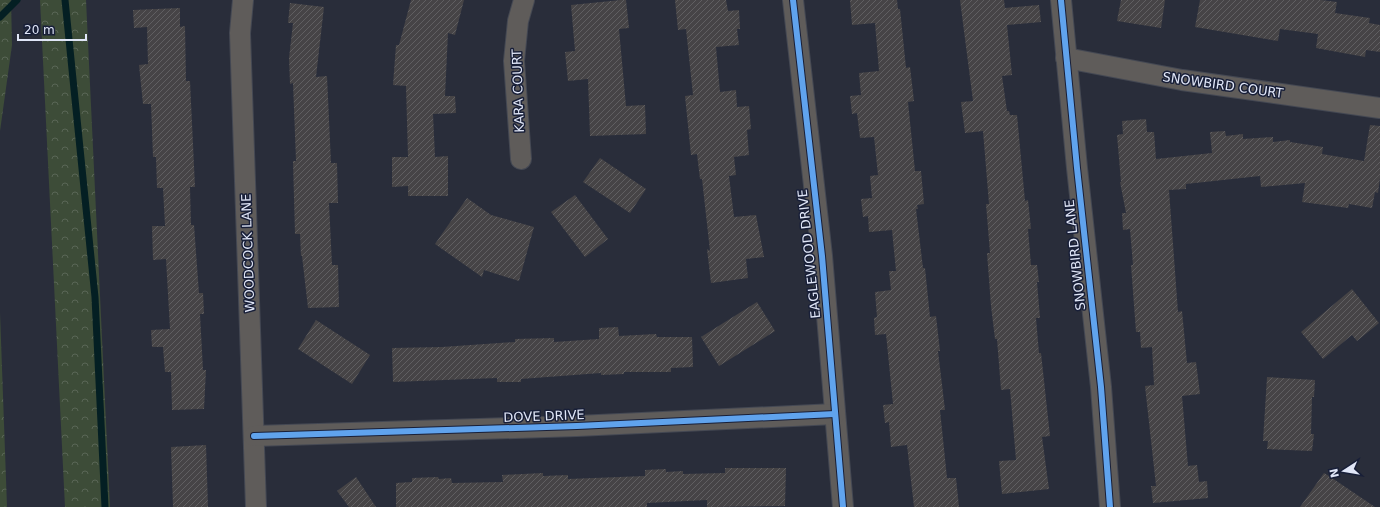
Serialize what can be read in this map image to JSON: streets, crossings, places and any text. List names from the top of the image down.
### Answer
{
  "streets": {
    "street": [
      "SNOWBIRD COURT",
      "KARA COURT",
      "WOODCOCK LANE",
      "EAGLEWOOD DRIVE",
      "SNOWBIRD LANE",
      "DOVE DRIVE"
    ]
  },
  "crossings": [
    ["SNOWBIRD COURT", "SNOWBIRD LANE"],
    ["WOODCOCK LANE", "DOVE DRIVE"],
    ["EAGLEWOOD DRIVE", "DOVE DRIVE"]
  ],
  "scale_bar": "20 m",
  "north": "left"
}
